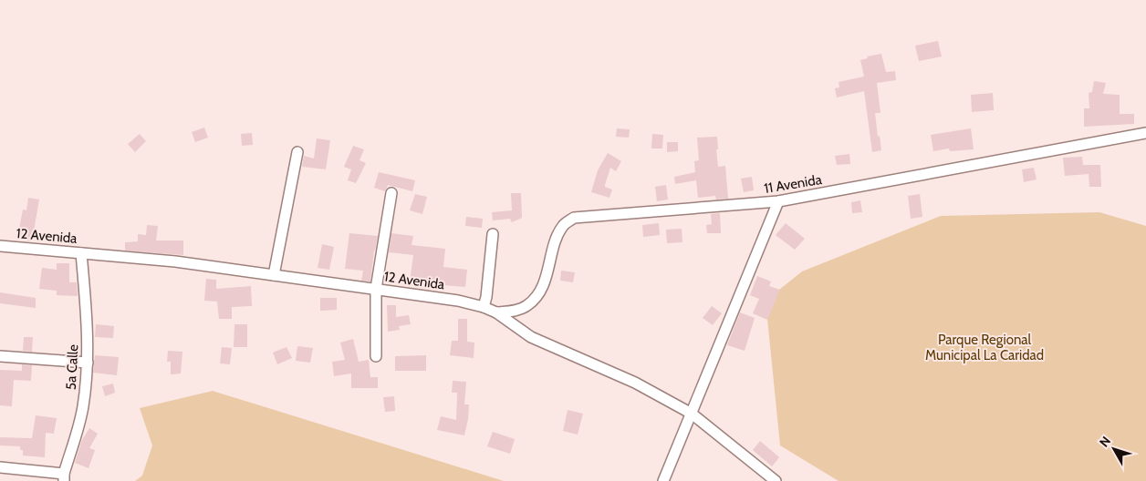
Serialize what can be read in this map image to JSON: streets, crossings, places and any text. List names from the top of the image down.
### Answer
{
  "streets": {
    "street": ["11 Avenida", "12 Avenida", "5a Calle"]
  },
  "crossings": [
    ["11 Avenida", "12 Avenida"],
    ["12 Avenida", "5a Calle"]
  ],
  "parks": ["Parque Regional Municipal La Caridad"],
  "north": "top left"
}
